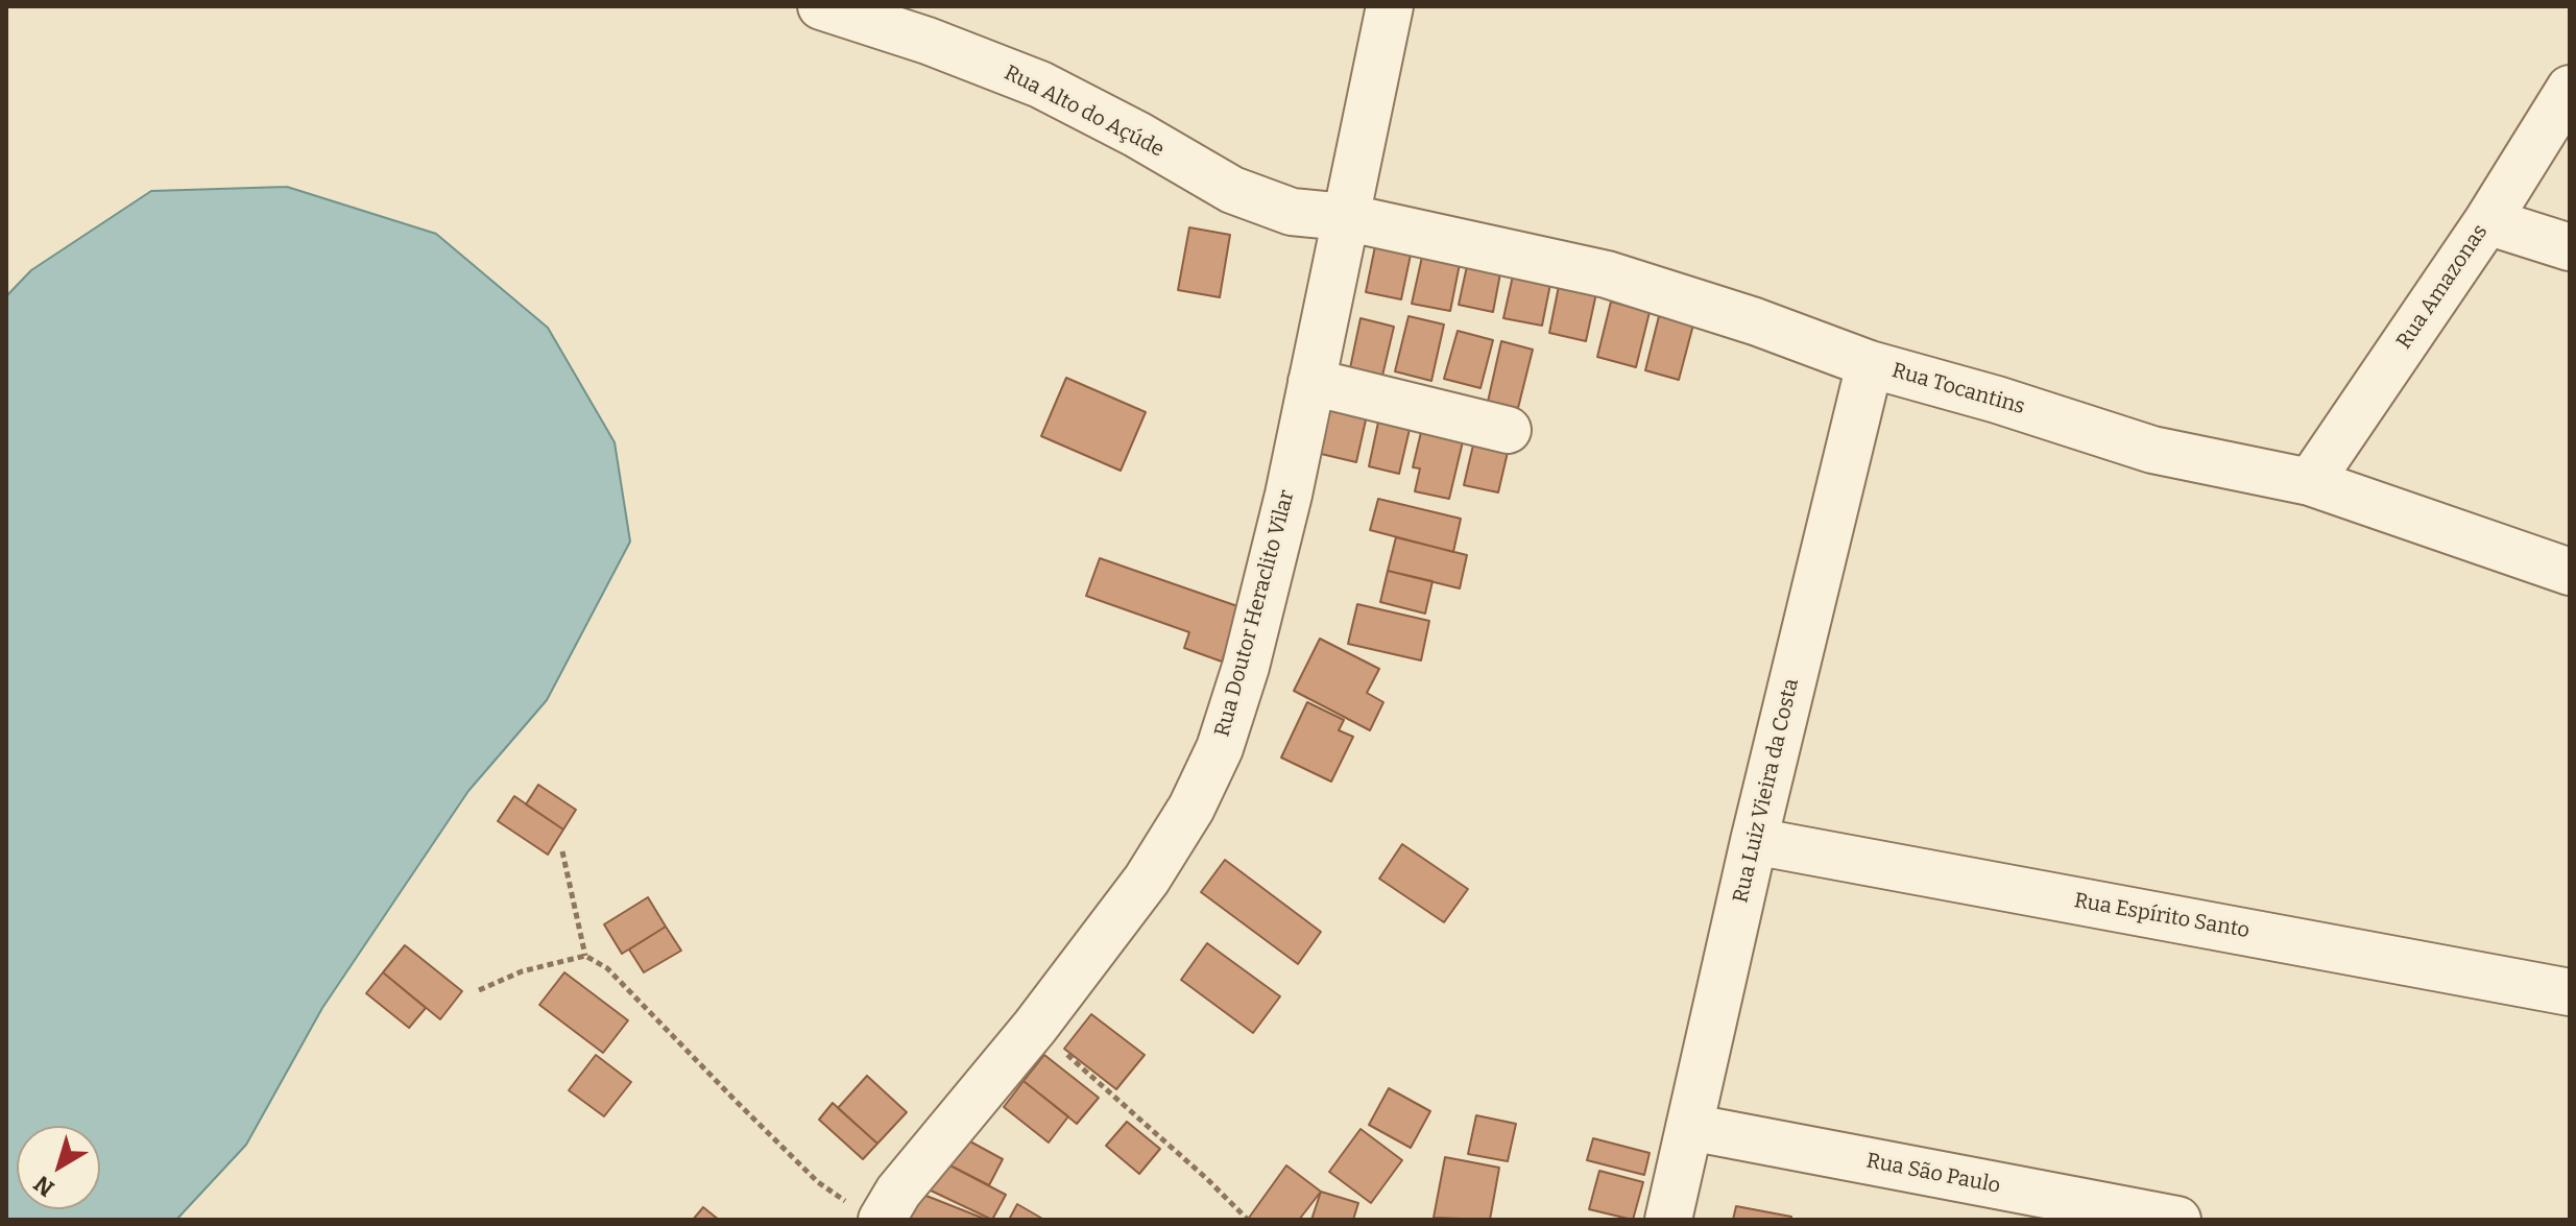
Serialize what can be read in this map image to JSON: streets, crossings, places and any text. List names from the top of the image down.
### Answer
{
  "streets": {
    "street": [
      "Rua Alto do Açúde",
      "Rua Amazonas",
      "Rua Tocantins",
      "Rua Doutor Heraclito Vilar",
      "Rua Luiz Vieira da Costa",
      "Rua Espírito Santo",
      "Rua São Paulo"
    ]
  },
  "crossings": [
    ["Rua Alto do Açúde", "Rua Tocantins"],
    ["Rua Alto do Açúde", "Rua Doutor Heraclito Vilar"],
    ["Rua Amazonas", "Rua Tocantins"],
    ["Rua Tocantins", "Rua Doutor Heraclito Vilar"],
    ["Rua Tocantins", "Rua Luiz Vieira da Costa"],
    ["Rua Luiz Vieira da Costa", "Rua Espírito Santo"],
    ["Rua Luiz Vieira da Costa", "Rua São Paulo"]
  ],
  "north": "bottom left"
}
